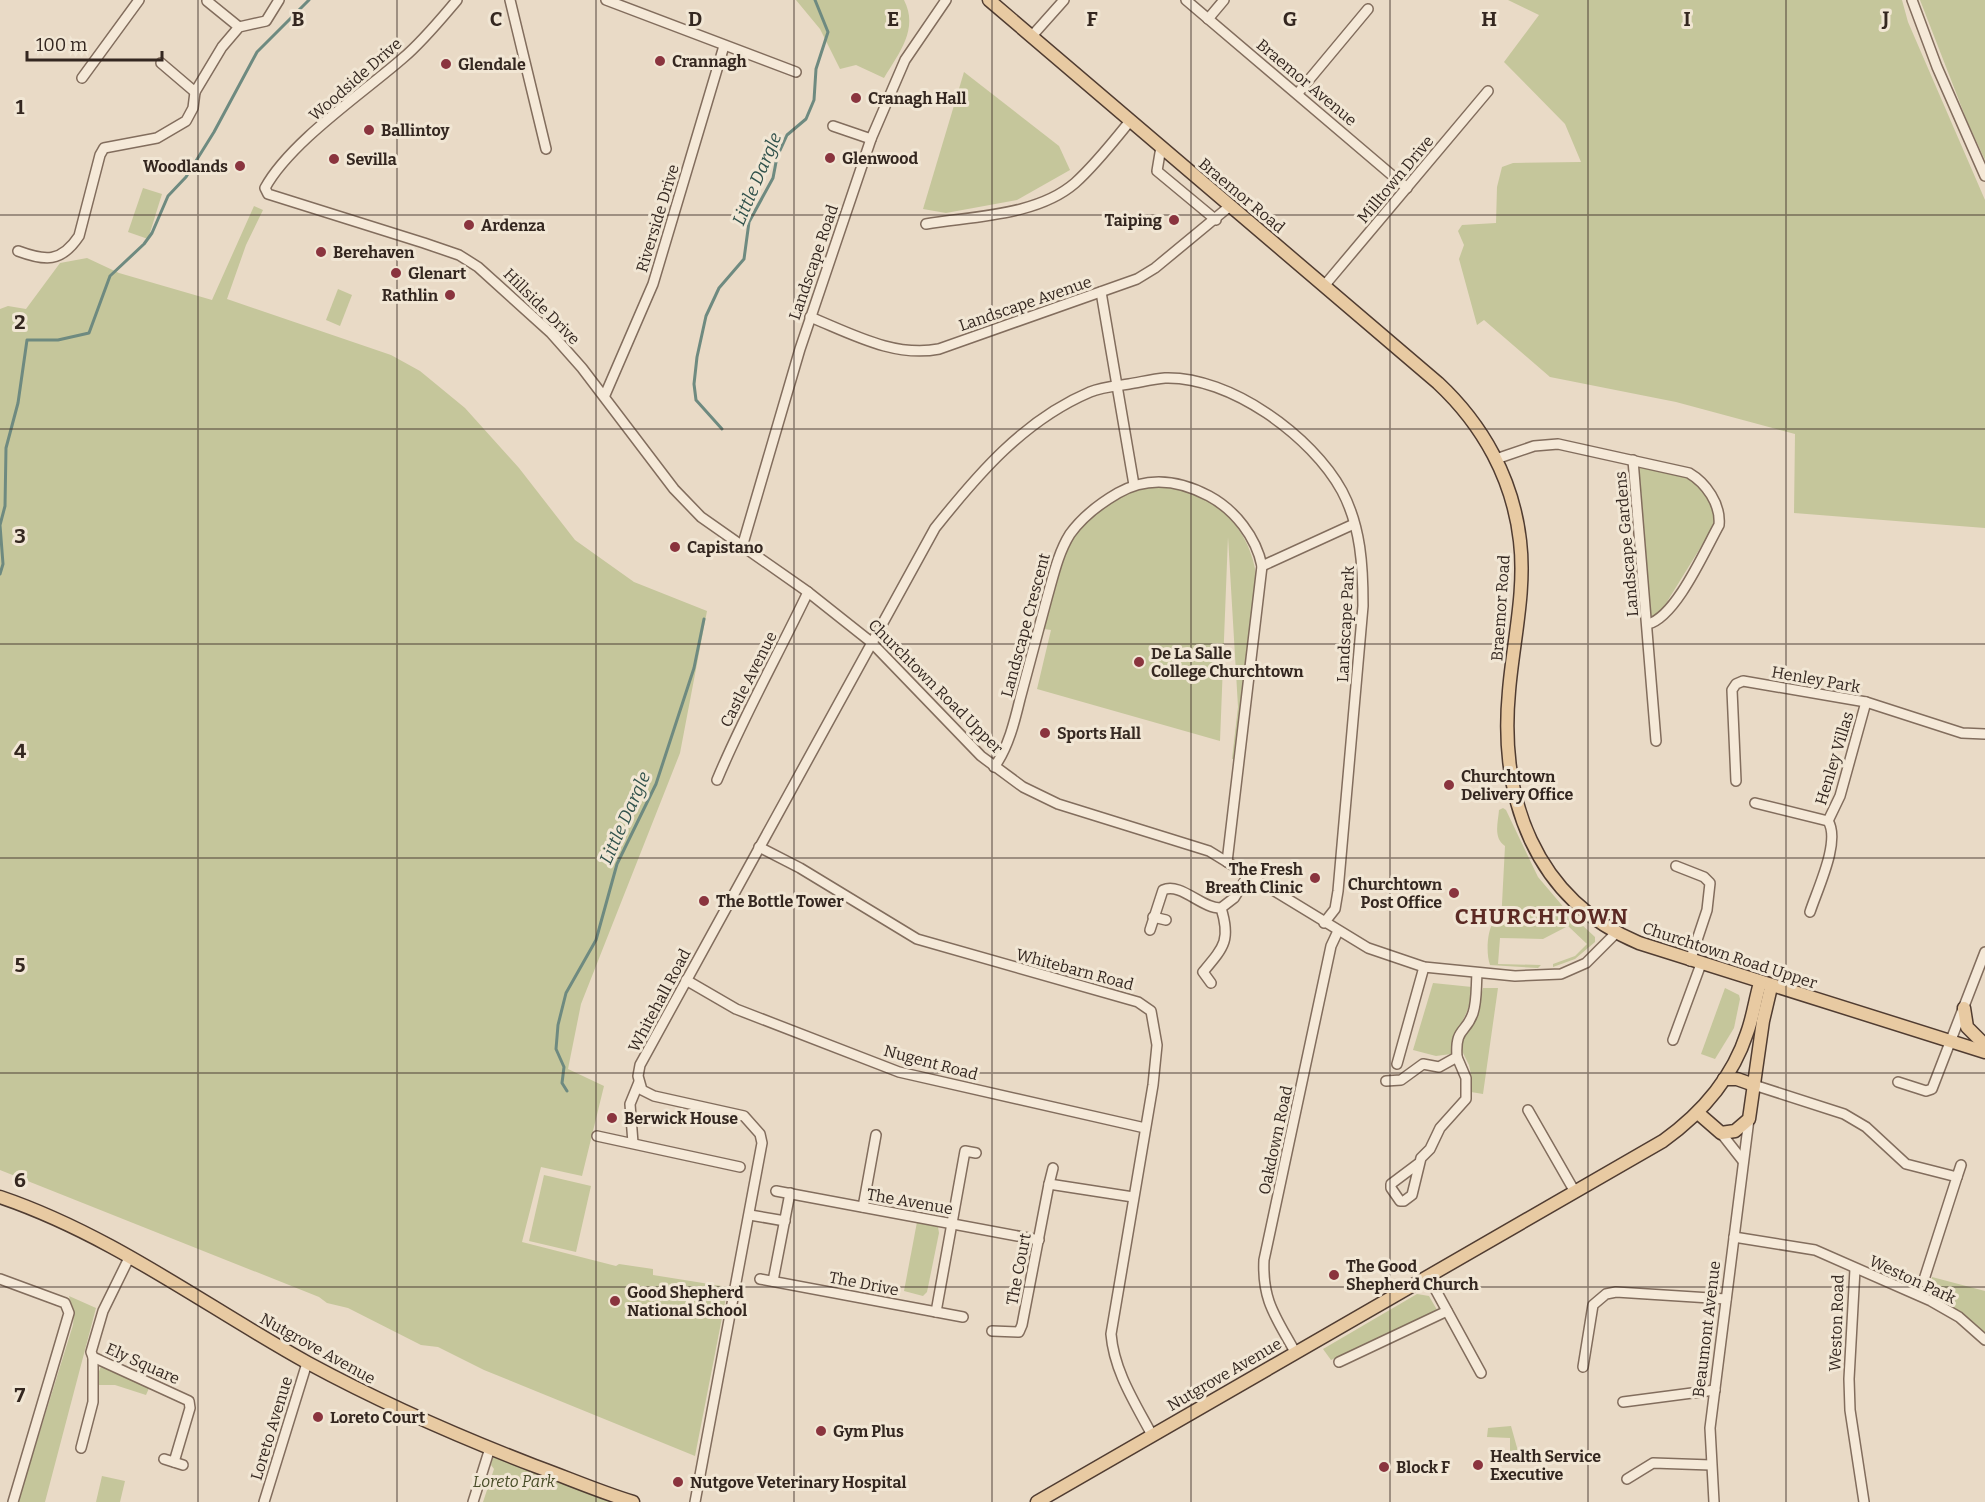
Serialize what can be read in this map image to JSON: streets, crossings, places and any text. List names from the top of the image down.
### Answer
{
  "streets": {
    "main road": [
      "Braemor Road",
      "Churchtown Road Upper",
      "Beaumont Avenue",
      "Nutgrove Avenue"
    ],
    "street": [
      "Woodside Drive",
      "Braemor Avenue",
      "Milltown Drive",
      "Riverside Drive",
      "Landscape Road",
      "Landscape Avenue",
      "Hillside Drive",
      "Landscape Gardens",
      "Landscape Park",
      "Landscape Crescent",
      "Castle Avenue",
      "Henley Park",
      "Henley Villas",
      "Whitebarn Road",
      "Whitehall Road",
      "Nugent Road",
      "Oakdown Road",
      "The Avenue",
      "The Court",
      "Weston Park",
      "The Drive",
      "Weston Road",
      "Ely Square",
      "Loreto Avenue"
    ]
  },
  "crossings": [
    ["Woodside Drive", "Hillside Drive"],
    ["Braemor Avenue", "Milltown Drive"],
    ["Milltown Drive", "Braemor Road"],
    ["Braemor Road", "Landscape Avenue"],
    ["Braemor Road", "Landscape Gardens"],
    ["Braemor Road", "Churchtown Road Upper"],
    ["Riverside Drive", "Hillside Drive"],
    ["Landscape Road", "Landscape Avenue"],
    ["Landscape Road", "Hillside Drive"],
    ["Landscape Road", "Churchtown Road Upper"],
    ["Hillside Drive", "Churchtown Road Upper"],
    ["Landscape Park", "Churchtown Road Upper"],
    ["Landscape Park", "Whitehall Road"],
    ["Landscape Crescent", "Churchtown Road Upper"],
    ["Castle Avenue", "Churchtown Road Upper"],
    ["Henley Park", "Henley Villas"],
    ["Churchtown Road Upper", "Whitehall Road"],
    ["Churchtown Road Upper", "Oakdown Road"],
    ["Churchtown Road Upper", "Nutgrove Avenue"],
    ["Whitebarn Road", "Whitehall Road"],
    ["Whitebarn Road", "Nugent Road"],
    ["Whitebarn Road", "Nutgrove Avenue"],
    ["Whitehall Road", "Nugent Road"],
    ["Oakdown Road", "Nutgrove Avenue"],
    ["The Avenue", "The Court"],
    ["Weston Park", "Weston Road"],
    ["Weston Road", "Beaumont Avenue"],
    ["Beaumont Avenue", "Nutgrove Avenue"],
    ["Nutgrove Avenue", "Ely Square"],
    ["Nutgrove Avenue", "Loreto Avenue"]
  ],
  "districts": ["CHURCHTOWN"],
  "water": ["Little Dargle"],
  "parks": ["Loreto Park"],
  "places": [
    "Crannagh",
    "Glendale",
    "Cranagh Hall",
    "Ballintoy",
    "Glenwood",
    "Sevilla",
    "Woodlands",
    "Taiping",
    "Ardenza",
    "Berehaven",
    "Glenart",
    "Rathlin",
    "Capistano",
    "De La Salle College Churchtown",
    "Sports Hall",
    "Churchtown Delivery Office",
    "The Fresh Breath Clinic",
    "Churchtown Post Office",
    "The Bottle Tower",
    "Berwick House",
    "The Good Shepherd Church",
    "Good Shepherd National School",
    "Loreto Court",
    "Gym Plus",
    "Health Service Executive",
    "Block F",
    "Nutgove Veterinary Hospital"
  ],
  "scale_bar": "100 m",
  "grid": {
    "columns": [
      "B",
      "C",
      "D",
      "E",
      "F",
      "G",
      "H",
      "I",
      "J"
    ],
    "rows": [
      "1",
      "2",
      "3",
      "4",
      "5",
      "6",
      "7"
    ]
  }
}
